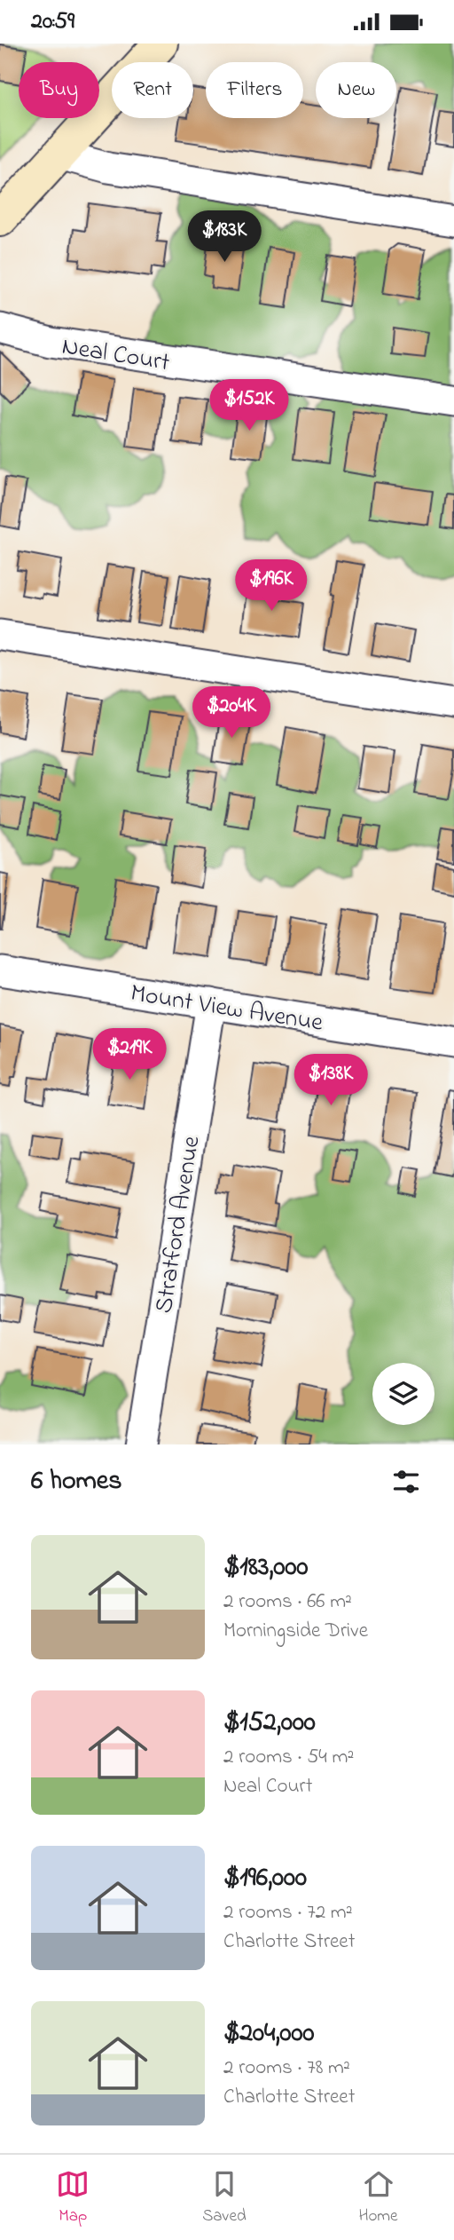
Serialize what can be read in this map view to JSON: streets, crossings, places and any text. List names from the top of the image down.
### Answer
{
  "streets": {
    "street": ["Neal Court", "Mount View Avenue", "Stratford Avenue"]
  },
  "crossings": [
    ["Mount View Avenue", "Stratford Avenue"]
  ],
  "page": {
    "status": "20:59",
    "chip": [
      "Buy",
      "Rent",
      "Filters",
      "New"
    ],
    "price": [
      "$183K",
      "$152K",
      "$196K",
      "$204K",
      "$219K",
      "$138K"
    ],
    "heading": "6 homes",
    "list": [
      {
        "name": "$183,000",
        "note": "2 rooms · 66 m² · Morningside Drive"
      },
      {
        "name": "$152,000",
        "note": "2 rooms · 54 m² · Neal Court"
      },
      {
        "name": "$196,000",
        "note": "2 rooms · 72 m² · Charlotte Street"
      },
      {
        "name": "$204,000",
        "note": "2 rooms · 78 m² · Charlotte Street"
      }
    ],
    "tabs": ["Map", "Saved", "Home"]
  }
}
